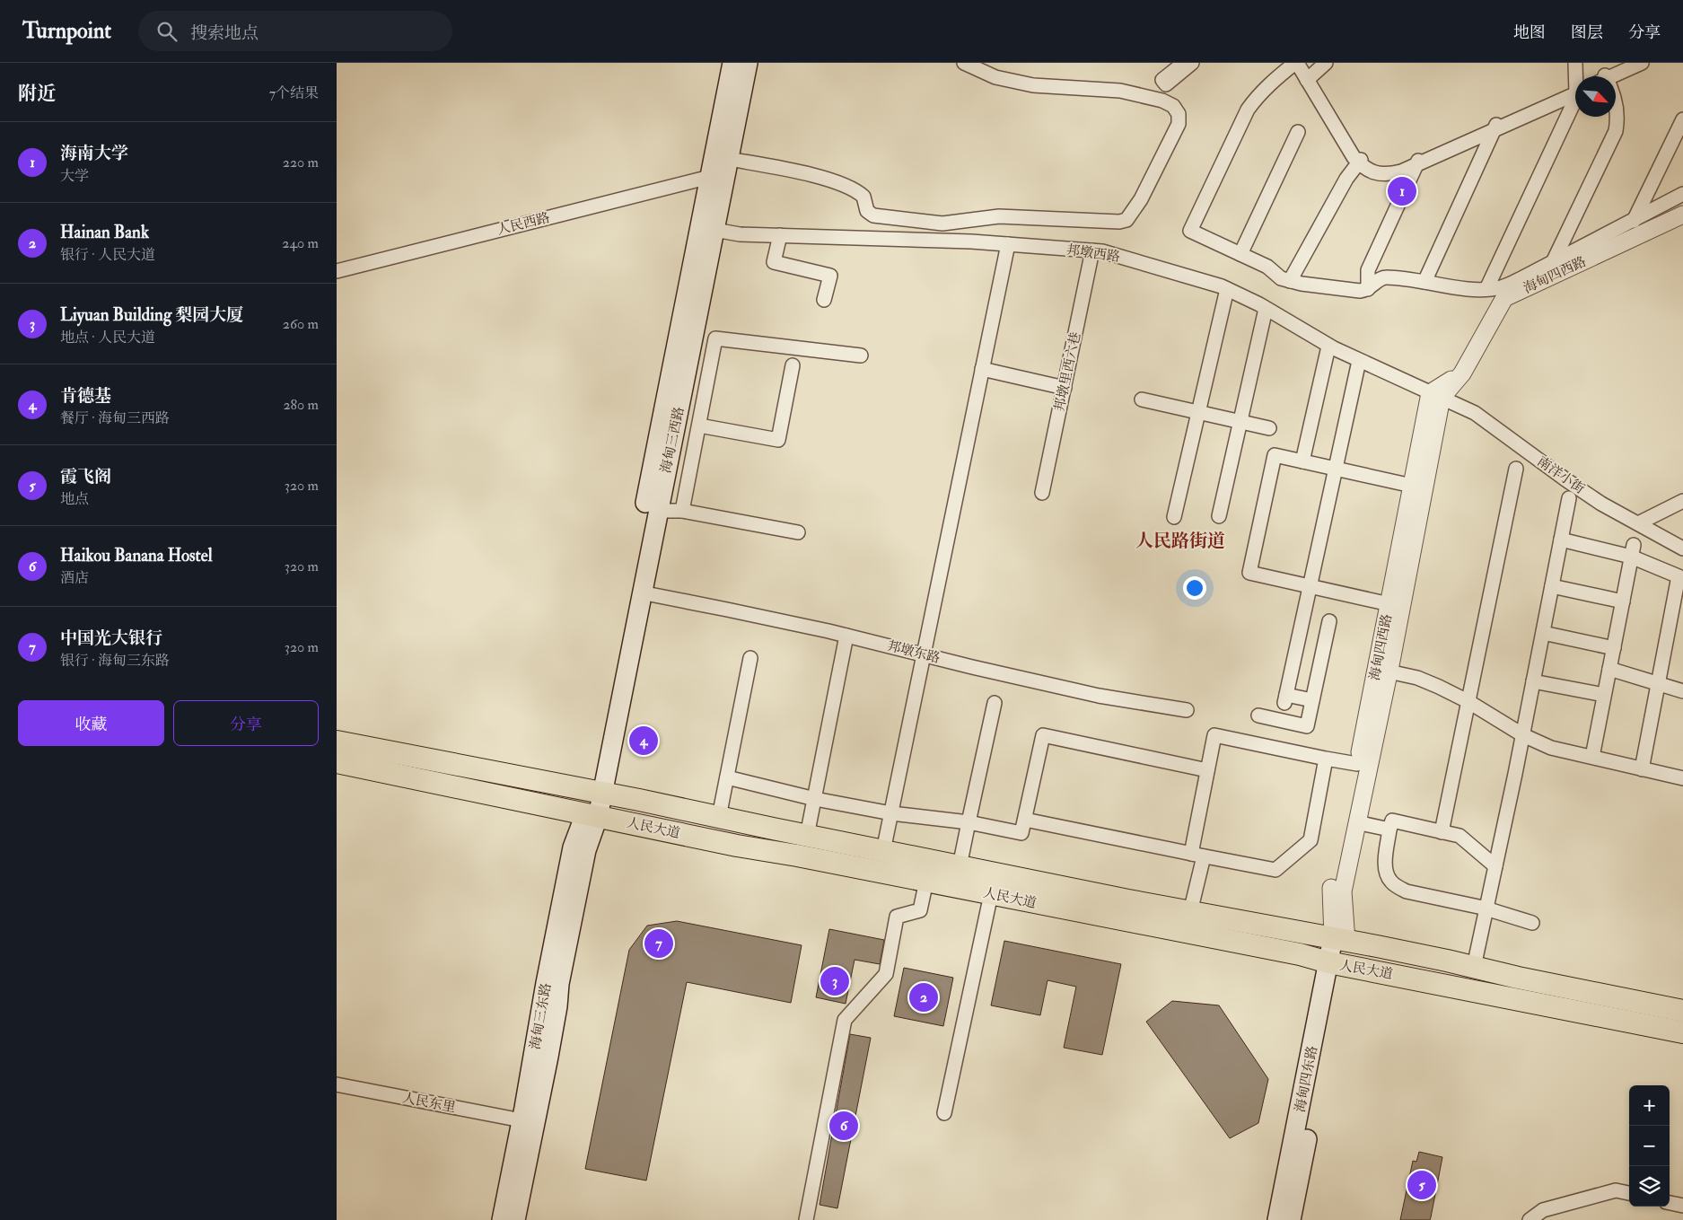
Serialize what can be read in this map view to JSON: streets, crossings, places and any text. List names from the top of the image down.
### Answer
{
  "streets": {
    "main road": [
      "海甸三西路",
      "人民大道",
      "海甸三东路",
      "海甸四东路"
    ],
    "street": [
      "人民西路",
      "邦墩西路",
      "海甸四西路",
      "邦墩里西六巷",
      "南洋小街",
      "邦墩东路",
      "人民东里"
    ]
  },
  "crossings": [
    ["人民西路", "海甸三西路"],
    ["邦墩西路", "海甸四西路"],
    ["邦墩西路", "邦墩里西六巷"],
    ["邦墩西路", "海甸三西路"],
    ["邦墩西路", "南洋小街"],
    ["海甸四西路", "南洋小街"],
    ["海甸四西路", "人民大道"],
    ["海甸四西路", "海甸四东路"],
    ["海甸三西路", "邦墩东路"],
    ["海甸三西路", "人民大道"],
    ["海甸三西路", "海甸三东路"],
    ["人民大道", "海甸三东路"],
    ["人民大道", "海甸四东路"],
    ["海甸三东路", "人民东里"]
  ],
  "districts": ["人民路街道"],
  "north": "bottom right",
  "page": {
    "header": "Turnpoint",
    "search": "搜索地点",
    "nav": ["地图", "图层", "分享"],
    "heading": ["附近", "7个结果"],
    "list": [
      {
        "mark": "1",
        "name": "海南大学",
        "note": "大学",
        "value": "220 m"
      },
      {
        "mark": "2",
        "name": "Hainan Bank",
        "note": "银行 · 人民大道",
        "value": "240 m"
      },
      {
        "mark": "3",
        "name": "Liyuan Building 梨园大厦",
        "note": "地点 · 人民大道",
        "value": "260 m"
      },
      {
        "mark": "4",
        "name": "肯德基",
        "note": "餐厅 · 海甸三西路",
        "value": "280 m"
      },
      {
        "mark": "5",
        "name": "霞飞阁",
        "note": "地点",
        "value": "320 m"
      },
      {
        "mark": "6",
        "name": "Haikou Banana Hostel",
        "note": "酒店",
        "value": "320 m"
      },
      {
        "mark": "7",
        "name": "中国光大银行",
        "note": "银行 · 海甸三东路",
        "value": "320 m"
      }
    ],
    "pins": [
      "1",
      "4",
      "7",
      "3",
      "2",
      "6",
      "5"
    ],
    "buttons": ["收藏", "分享"],
    "map_buttons": ["+", "−"]
  }
}
